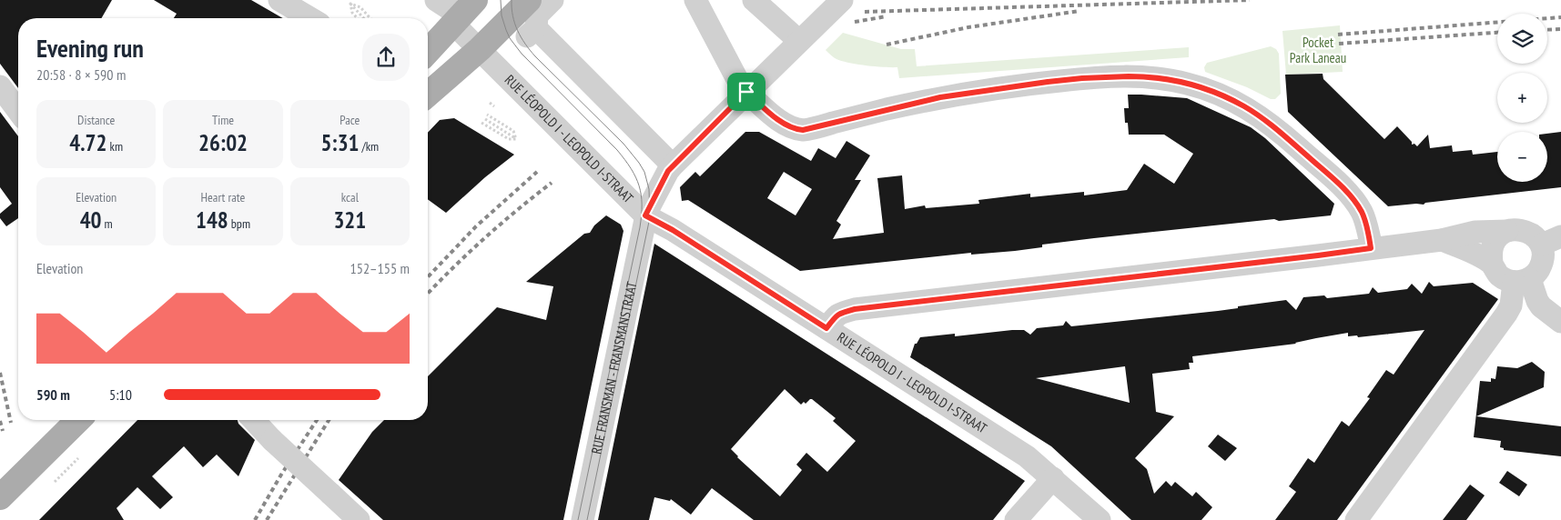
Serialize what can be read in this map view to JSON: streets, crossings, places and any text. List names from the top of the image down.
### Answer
{
  "streets": {
    "street": ["RUE LÉOPOLD I - LEOPOLD I-STRAAT", "RUE FRANSMAN - FRANSMANSTRAAT"]
  },
  "crossings": [
    ["RUE LÉOPOLD I - LEOPOLD I-STRAAT", "RUE FRANSMAN - FRANSMANSTRAAT"]
  ],
  "parks": ["Pocket Park Laneau"],
  "page": {
    "map_buttons": ["+", "−"],
    "heading": ["Evening run", "20:58 · 8 × 590 m"],
    "stats": [
      ["Distance", "4.72 km"],
      ["Time", "26:02"],
      ["Pace", "5:31 /km"],
      ["Elevation", "40 m"],
      ["Heart rate", "148 bpm"],
      ["kcal", "321"]
    ],
    "chart": ["Elevation", "152–155 m"],
    "list": [
      {
        "name": "590 m",
        "note": "5:10"
      }
    ]
  }
}
